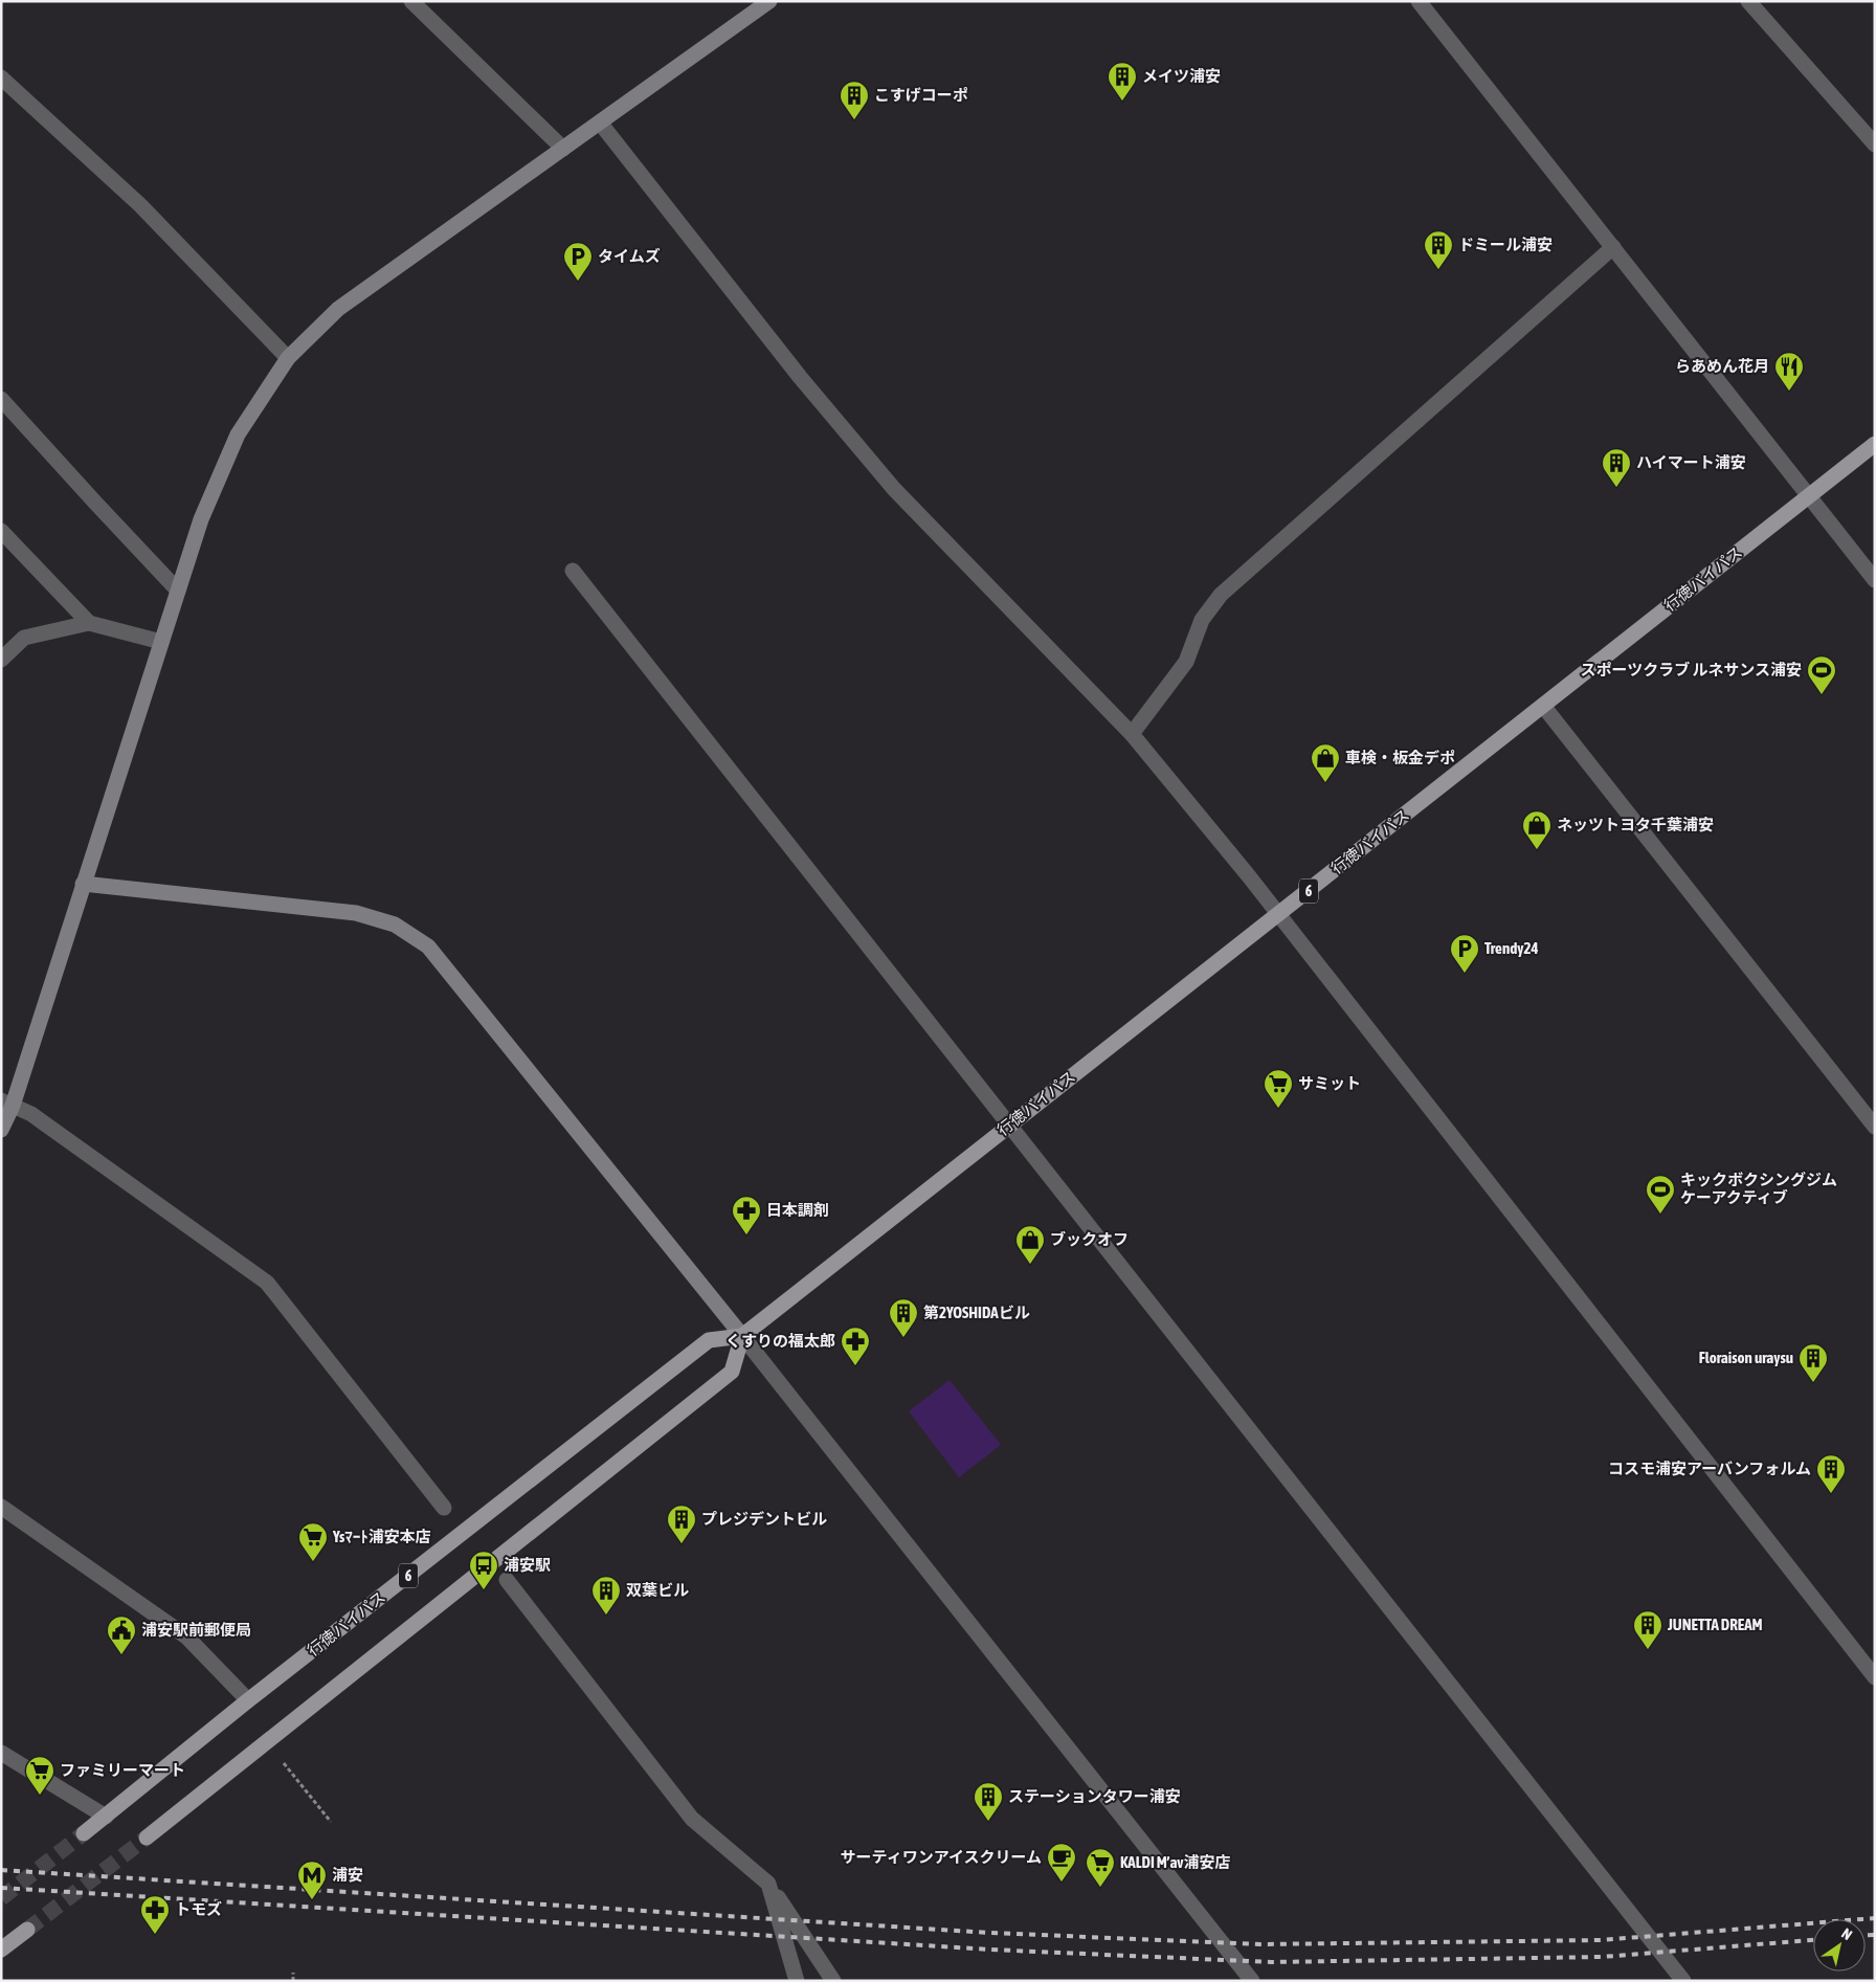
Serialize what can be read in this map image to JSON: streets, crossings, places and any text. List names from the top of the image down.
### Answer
{
  "streets": {
    "main road": ["行徳バイパス", "6"]
  },
  "places": {
    "building": [
      "メイツ浦安",
      "こすげコーポ",
      "ドミール浦安",
      "ハイマート浦安",
      "第2YOSHIDAビル",
      "Floraison uraysu",
      "コスモ浦安アーバンフォルム",
      "プレジデントビル",
      "双葉ビル",
      "JUNETTA DREAM",
      "ステーションタワー浦安"
    ],
    "parking": ["タイムズ", "Trendy24"],
    "restaurant": ["らあめん花月"],
    "sports": ["スポーツクラブ ルネサンス浦安", "キックボクシングジム ケーアクティブ"],
    "shop": ["車検・板金デポ", "ネッツトヨタ千葉浦安", "ブックオフ"],
    "supermarket": [
      "サミット",
      "Ysﾏｰﾄ浦安本店",
      "ファミリーマート",
      "KALDI M’av浦安店"
    ],
    "pharmacy": ["日本調剤", "くすりの福太郎", "トモズ"],
    "bus stop": ["浦安駅"],
    "public building": ["浦安駅前郵便局"],
    "cafe": ["サーティワンアイスクリーム"],
    "metro station": ["浦安"]
  },
  "north": "top right"
}
